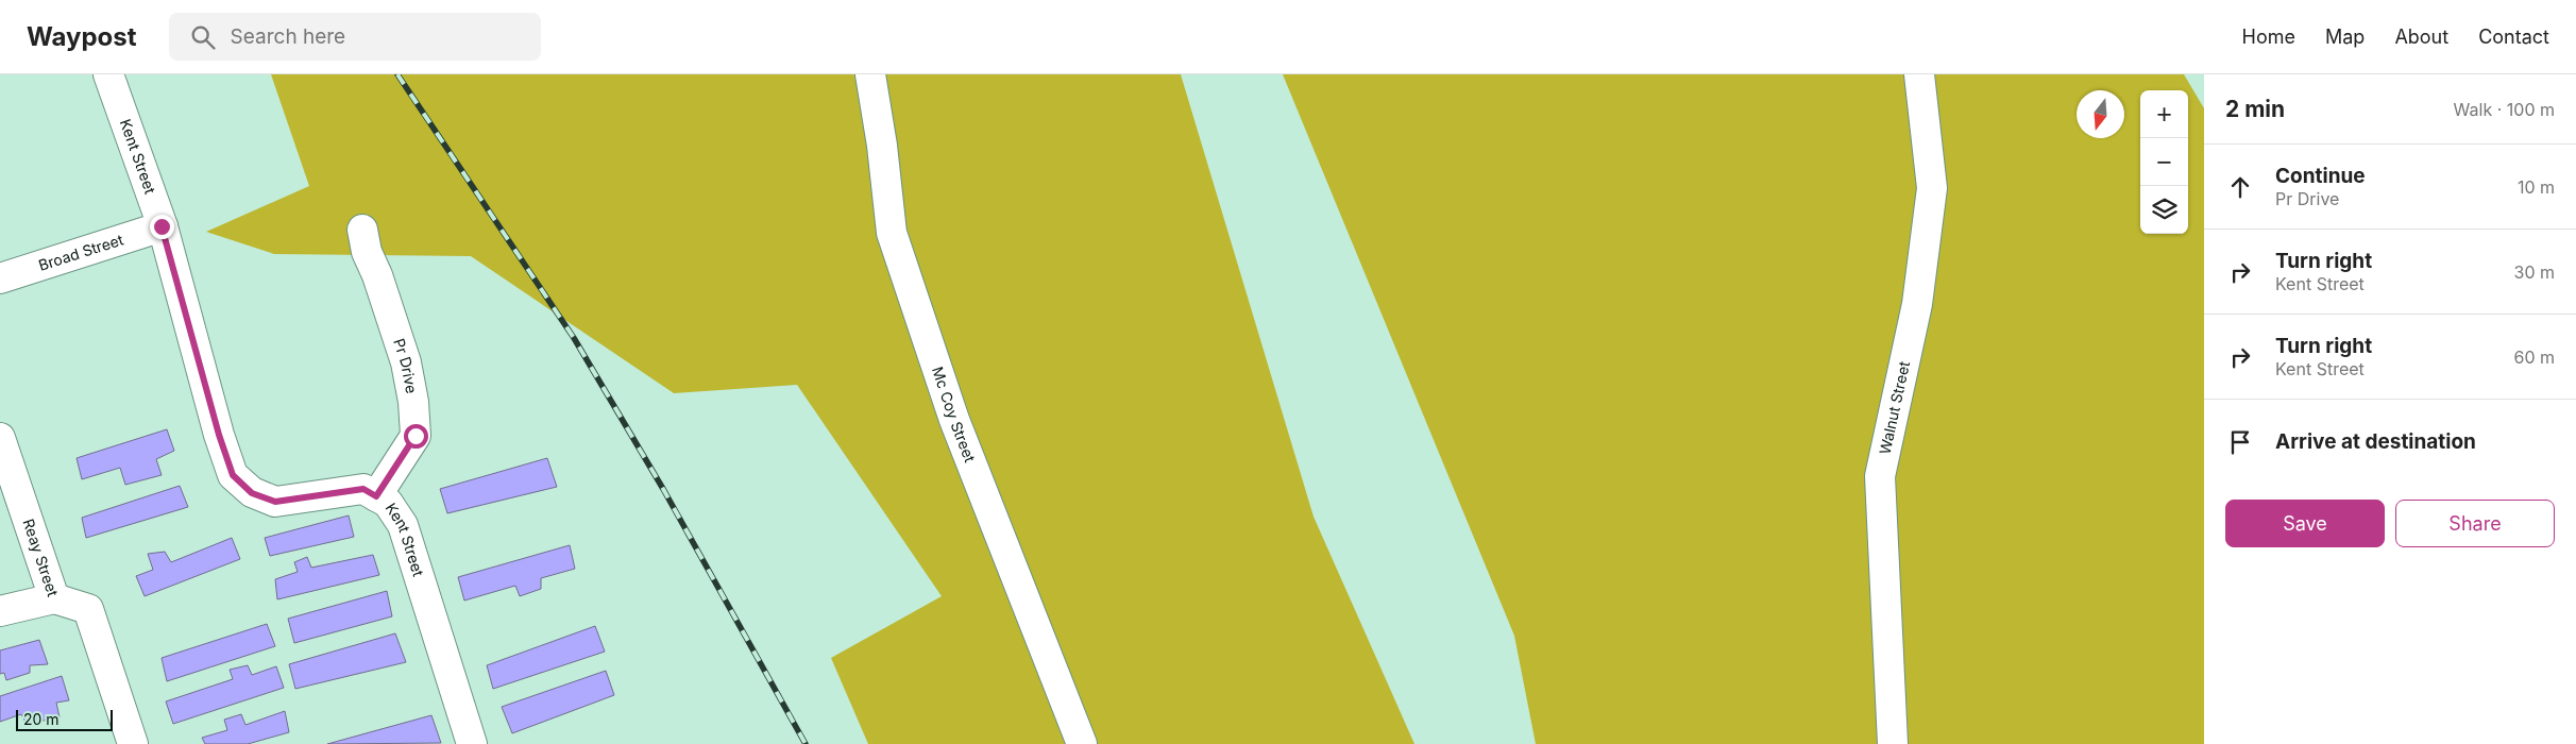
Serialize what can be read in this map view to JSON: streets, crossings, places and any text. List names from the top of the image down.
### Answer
{
  "streets": {
    "street": [
      "Kent Street",
      "Broad Street",
      "Pr Drive",
      "Walnut Street",
      "Mc Coy Street",
      "Reay Street"
    ]
  },
  "crossings": [
    ["Kent Street", "Broad Street"],
    ["Kent Street", "Pr Drive"]
  ],
  "scale_bar": "20 m",
  "north": "bottom",
  "page": {
    "header": "Waypost",
    "search": "Search here",
    "nav": [
      "Home",
      "Map",
      "About",
      "Contact"
    ],
    "heading": ["2 min", "Walk · 100 m"],
    "map_buttons": ["+", "−"],
    "list": [
      ["Continue", "Pr Drive", "10 m"],
      ["Turn right", "Kent Street", "30 m"],
      ["Turn right", "Kent Street", "60 m"],
      "Arrive at destination"
    ],
    "buttons": ["Save", "Share"],
    "scale": "20 m"
  }
}
